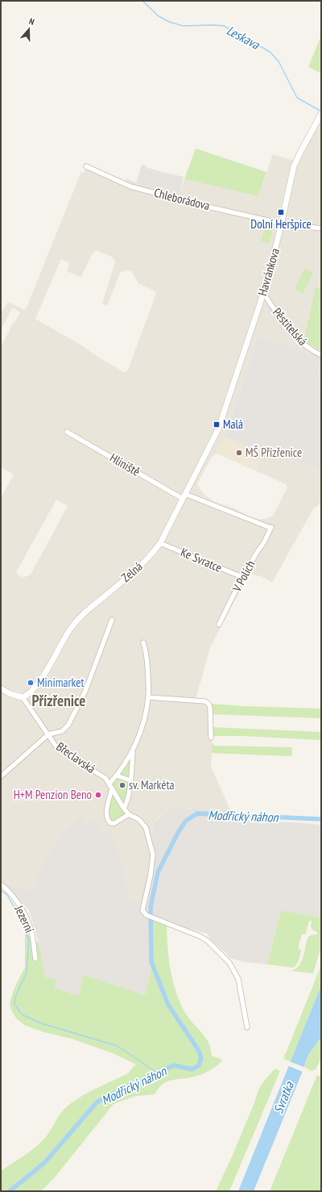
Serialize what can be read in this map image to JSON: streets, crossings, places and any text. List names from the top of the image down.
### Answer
{
  "streets": {
    "street": [
      "Chleborádova",
      "Havránkova",
      "Pěstitelská",
      "Hliniště",
      "Ke Svratce",
      "Zelná",
      "V Polích",
      "Břeclavská",
      "Jezerní"
    ]
  },
  "crossings": [
    ["Chleborádova", "Havránkova"],
    ["Havránkova", "Pěstitelská"],
    ["Havránkova", "Zelná"],
    ["Hliniště", "Zelná"],
    ["Hliniště", "V Polích"],
    ["Ke Svratce", "Zelná"],
    ["Ke Svratce", "V Polích"],
    ["Zelná", "V Polích"],
    ["Zelná", "Břeclavská"]
  ],
  "districts": ["Přízřenice"],
  "water": ["Leskava", "Modřický náhon", "Svratka"],
  "places": {
    "transit": ["Dolní Heršpice", "Malá"],
    "other": [
      "MŠ Přízřenice",
      "Minimarket",
      "sv. Markéta",
      "H+M Penzion Beno"
    ]
  },
  "north": "top"
}
